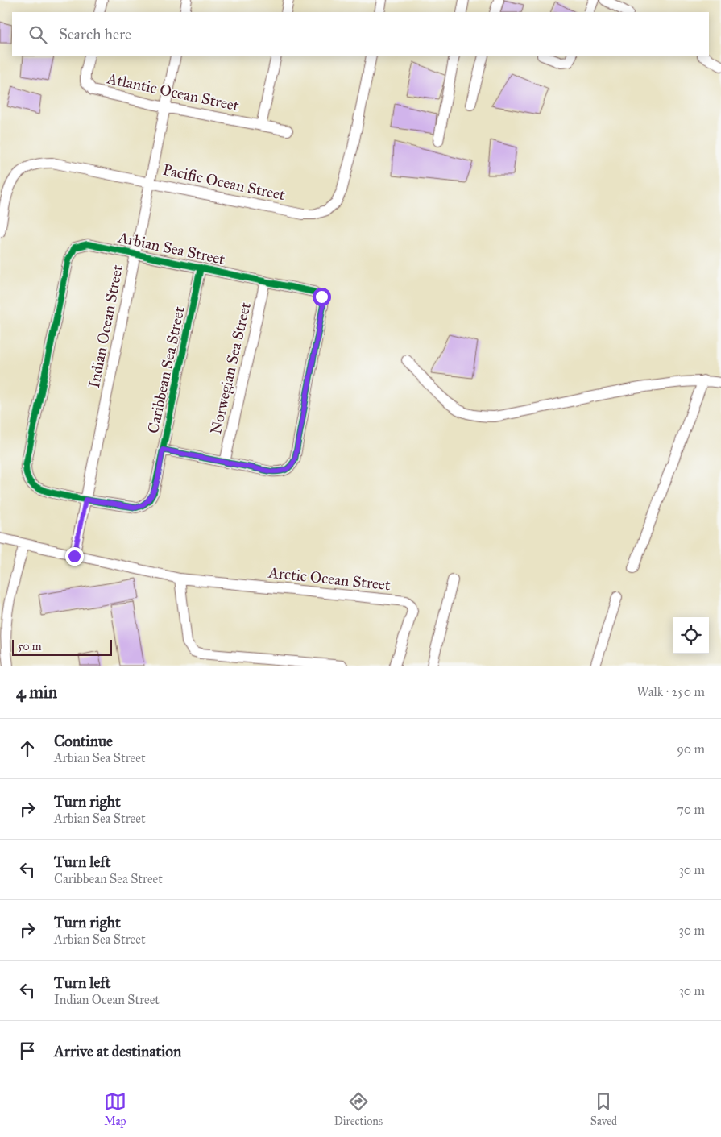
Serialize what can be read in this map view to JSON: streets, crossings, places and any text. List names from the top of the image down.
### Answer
{
  "streets": {
    "street": [
      "Atlantic Ocean Street",
      "Pacific Ocean Street",
      "Arbian Sea Street",
      "Indian Ocean Street",
      "Norwegian Sea Street",
      "Caribbean Sea Street",
      "Arctic Ocean Street"
    ]
  },
  "crossings": [
    ["Atlantic Ocean Street", "Indian Ocean Street"],
    ["Pacific Ocean Street", "Indian Ocean Street"],
    ["Arbian Sea Street", "Indian Ocean Street"],
    ["Arbian Sea Street", "Norwegian Sea Street"],
    ["Arbian Sea Street", "Caribbean Sea Street"],
    ["Indian Ocean Street", "Arctic Ocean Street"]
  ],
  "scale_bar": "50 m",
  "page": {
    "search": "Search here",
    "scale": "50 m",
    "heading": ["4 min", "Walk · 250 m"],
    "list": [
      ["Continue", "Arbian Sea Street", "90 m"],
      ["Turn right", "Arbian Sea Street", "70 m"],
      ["Turn left", "Caribbean Sea Street", "30 m"],
      ["Turn right", "Arbian Sea Street", "30 m"],
      ["Turn left", "Indian Ocean Street", "30 m"],
      "Arrive at destination"
    ],
    "nav": ["Map", "Directions", "Saved"]
  }
}
